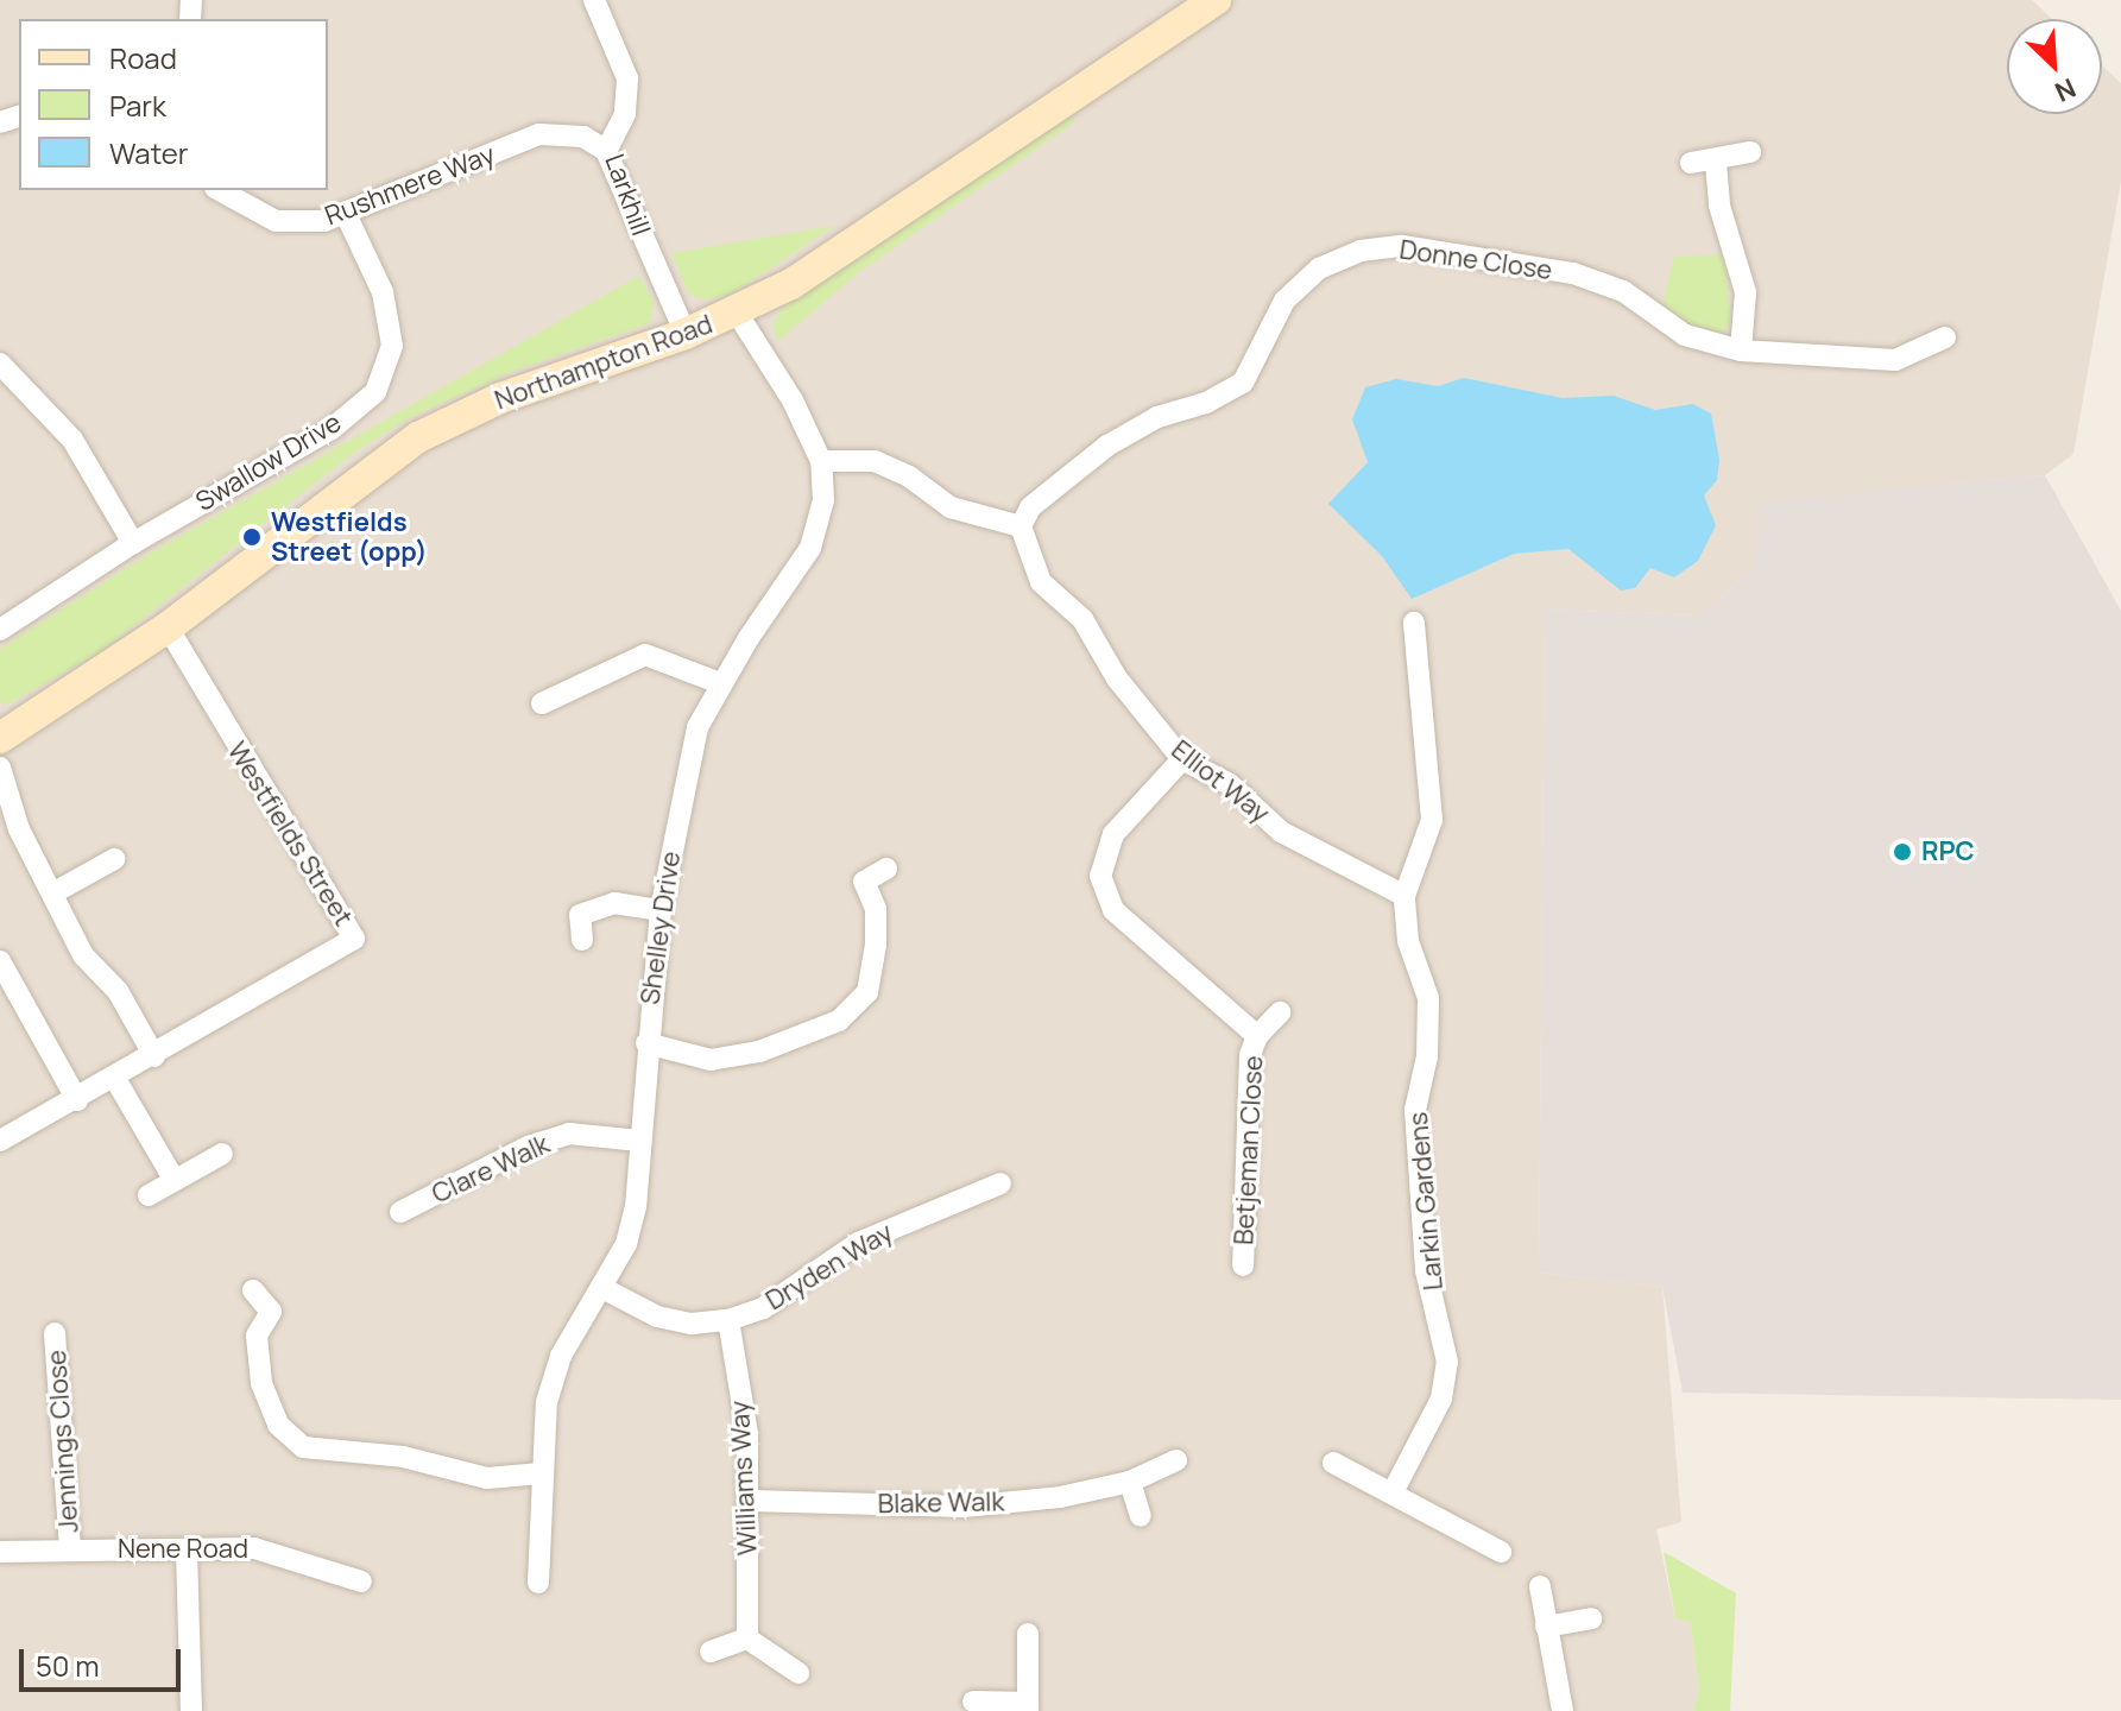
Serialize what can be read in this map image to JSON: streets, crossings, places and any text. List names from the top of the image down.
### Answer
{
  "streets": {
    "main road": ["Northampton Road"],
    "street": [
      "Rushmere Way",
      "Larkhill",
      "Donne Close",
      "Swallow Drive",
      "Elliot Way",
      "Westfields Street",
      "Shelley Drive",
      "Betjeman Close",
      "Clare Walk",
      "Larkin Gardens",
      "Dryden Way",
      "Jennings Close",
      "Williams Way",
      "Blake Walk",
      "Nene Road"
    ]
  },
  "crossings": [
    ["Rushmere Way", "Larkhill"],
    ["Rushmere Way", "Swallow Drive"],
    ["Larkhill", "Northampton Road"],
    ["Donne Close", "Elliot Way"],
    ["Northampton Road", "Westfields Street"],
    ["Northampton Road", "Shelley Drive"],
    ["Elliot Way", "Betjeman Close"],
    ["Elliot Way", "Larkin Gardens"],
    ["Shelley Drive", "Clare Walk"],
    ["Shelley Drive", "Dryden Way"],
    ["Dryden Way", "Williams Way"],
    ["Jennings Close", "Nene Road"],
    ["Williams Way", "Blake Walk"]
  ],
  "places": ["Westfields Street (opp)", "RPC"],
  "legend": ["Road", "Park", "Water"],
  "scale_bar": "50 m",
  "north": "bottom right"
}
